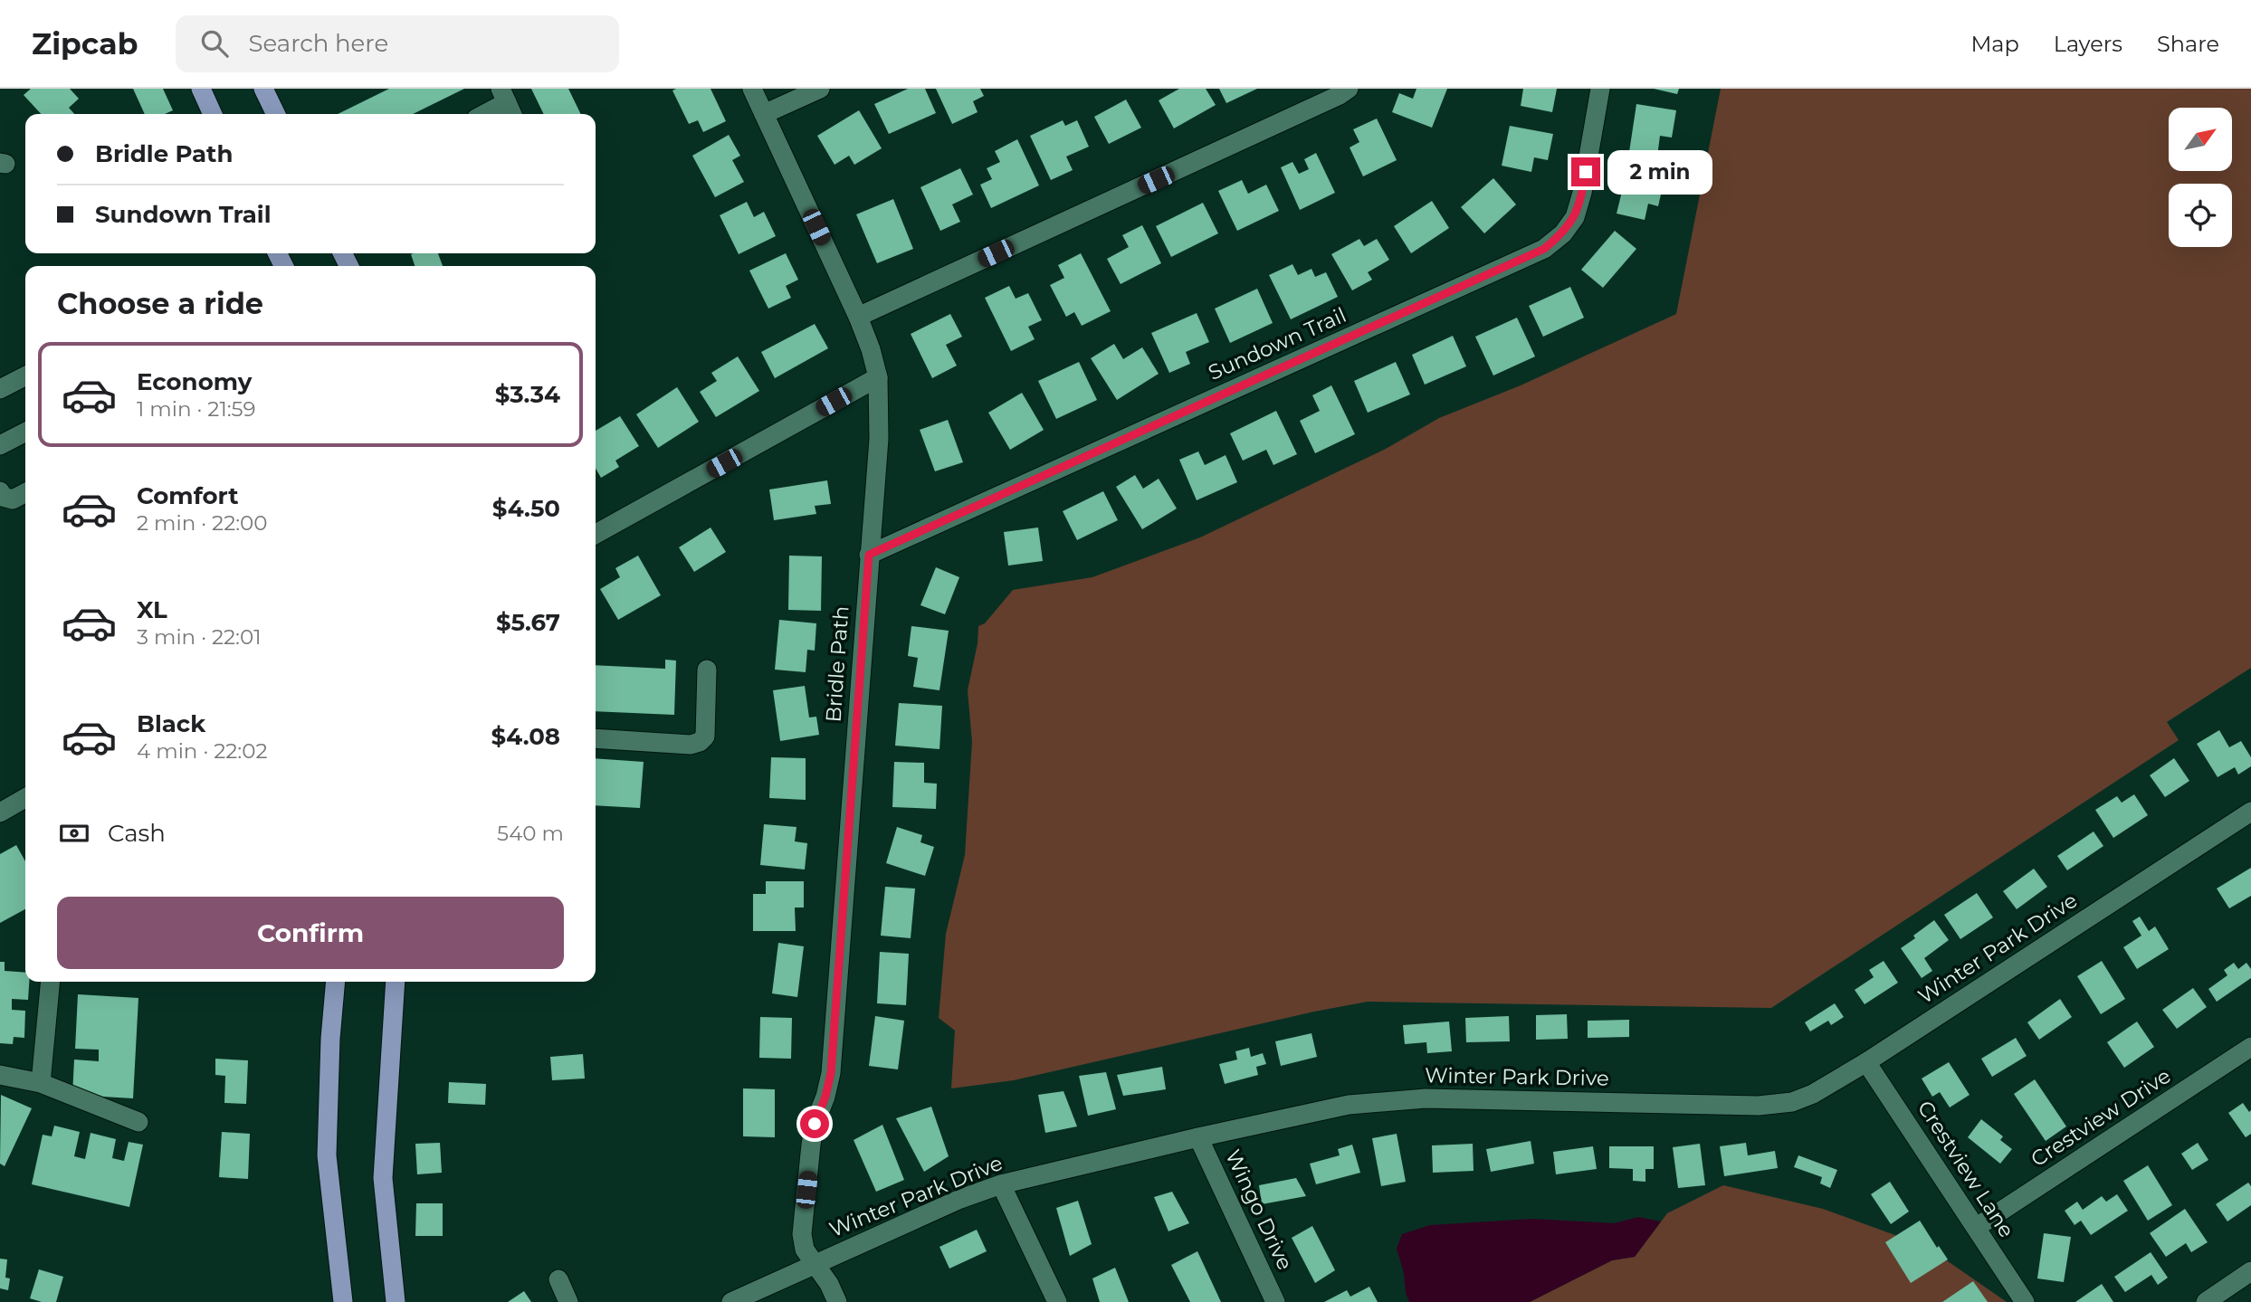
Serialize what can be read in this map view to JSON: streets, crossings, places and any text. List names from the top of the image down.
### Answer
{
  "streets": {
    "street": [
      "Sundown Trail",
      "Bridle Path",
      "Winter Park Drive",
      "Crestview Drive",
      "Crestview Lane",
      "Wingo Drive"
    ]
  },
  "crossings": [
    ["Sundown Trail", "Bridle Path"],
    ["Bridle Path", "Winter Park Drive"],
    ["Winter Park Drive", "Crestview Lane"],
    ["Winter Park Drive", "Wingo Drive"],
    ["Crestview Drive", "Crestview Lane"]
  ],
  "north": "top right",
  "page": {
    "header": "Zipcab",
    "search": "Search here",
    "nav": ["Map", "Layers", "Share"],
    "banner": ["Bridle Path", "Sundown Trail"],
    "bubble": "2 min",
    "heading": "Choose a ride",
    "list": [
      {
        "name": "Economy",
        "note": "1 min · 21:59",
        "value": "$3.34"
      },
      {
        "name": "Comfort",
        "note": "2 min · 22:00",
        "value": "$4.50"
      },
      {
        "name": "XL",
        "note": "3 min · 22:01",
        "value": "$5.67"
      },
      {
        "name": "Black",
        "note": "4 min · 22:02",
        "value": "$4.08"
      }
    ],
    "pay": ["Cash", "540 m"],
    "buttons": "Confirm"
  }
}
